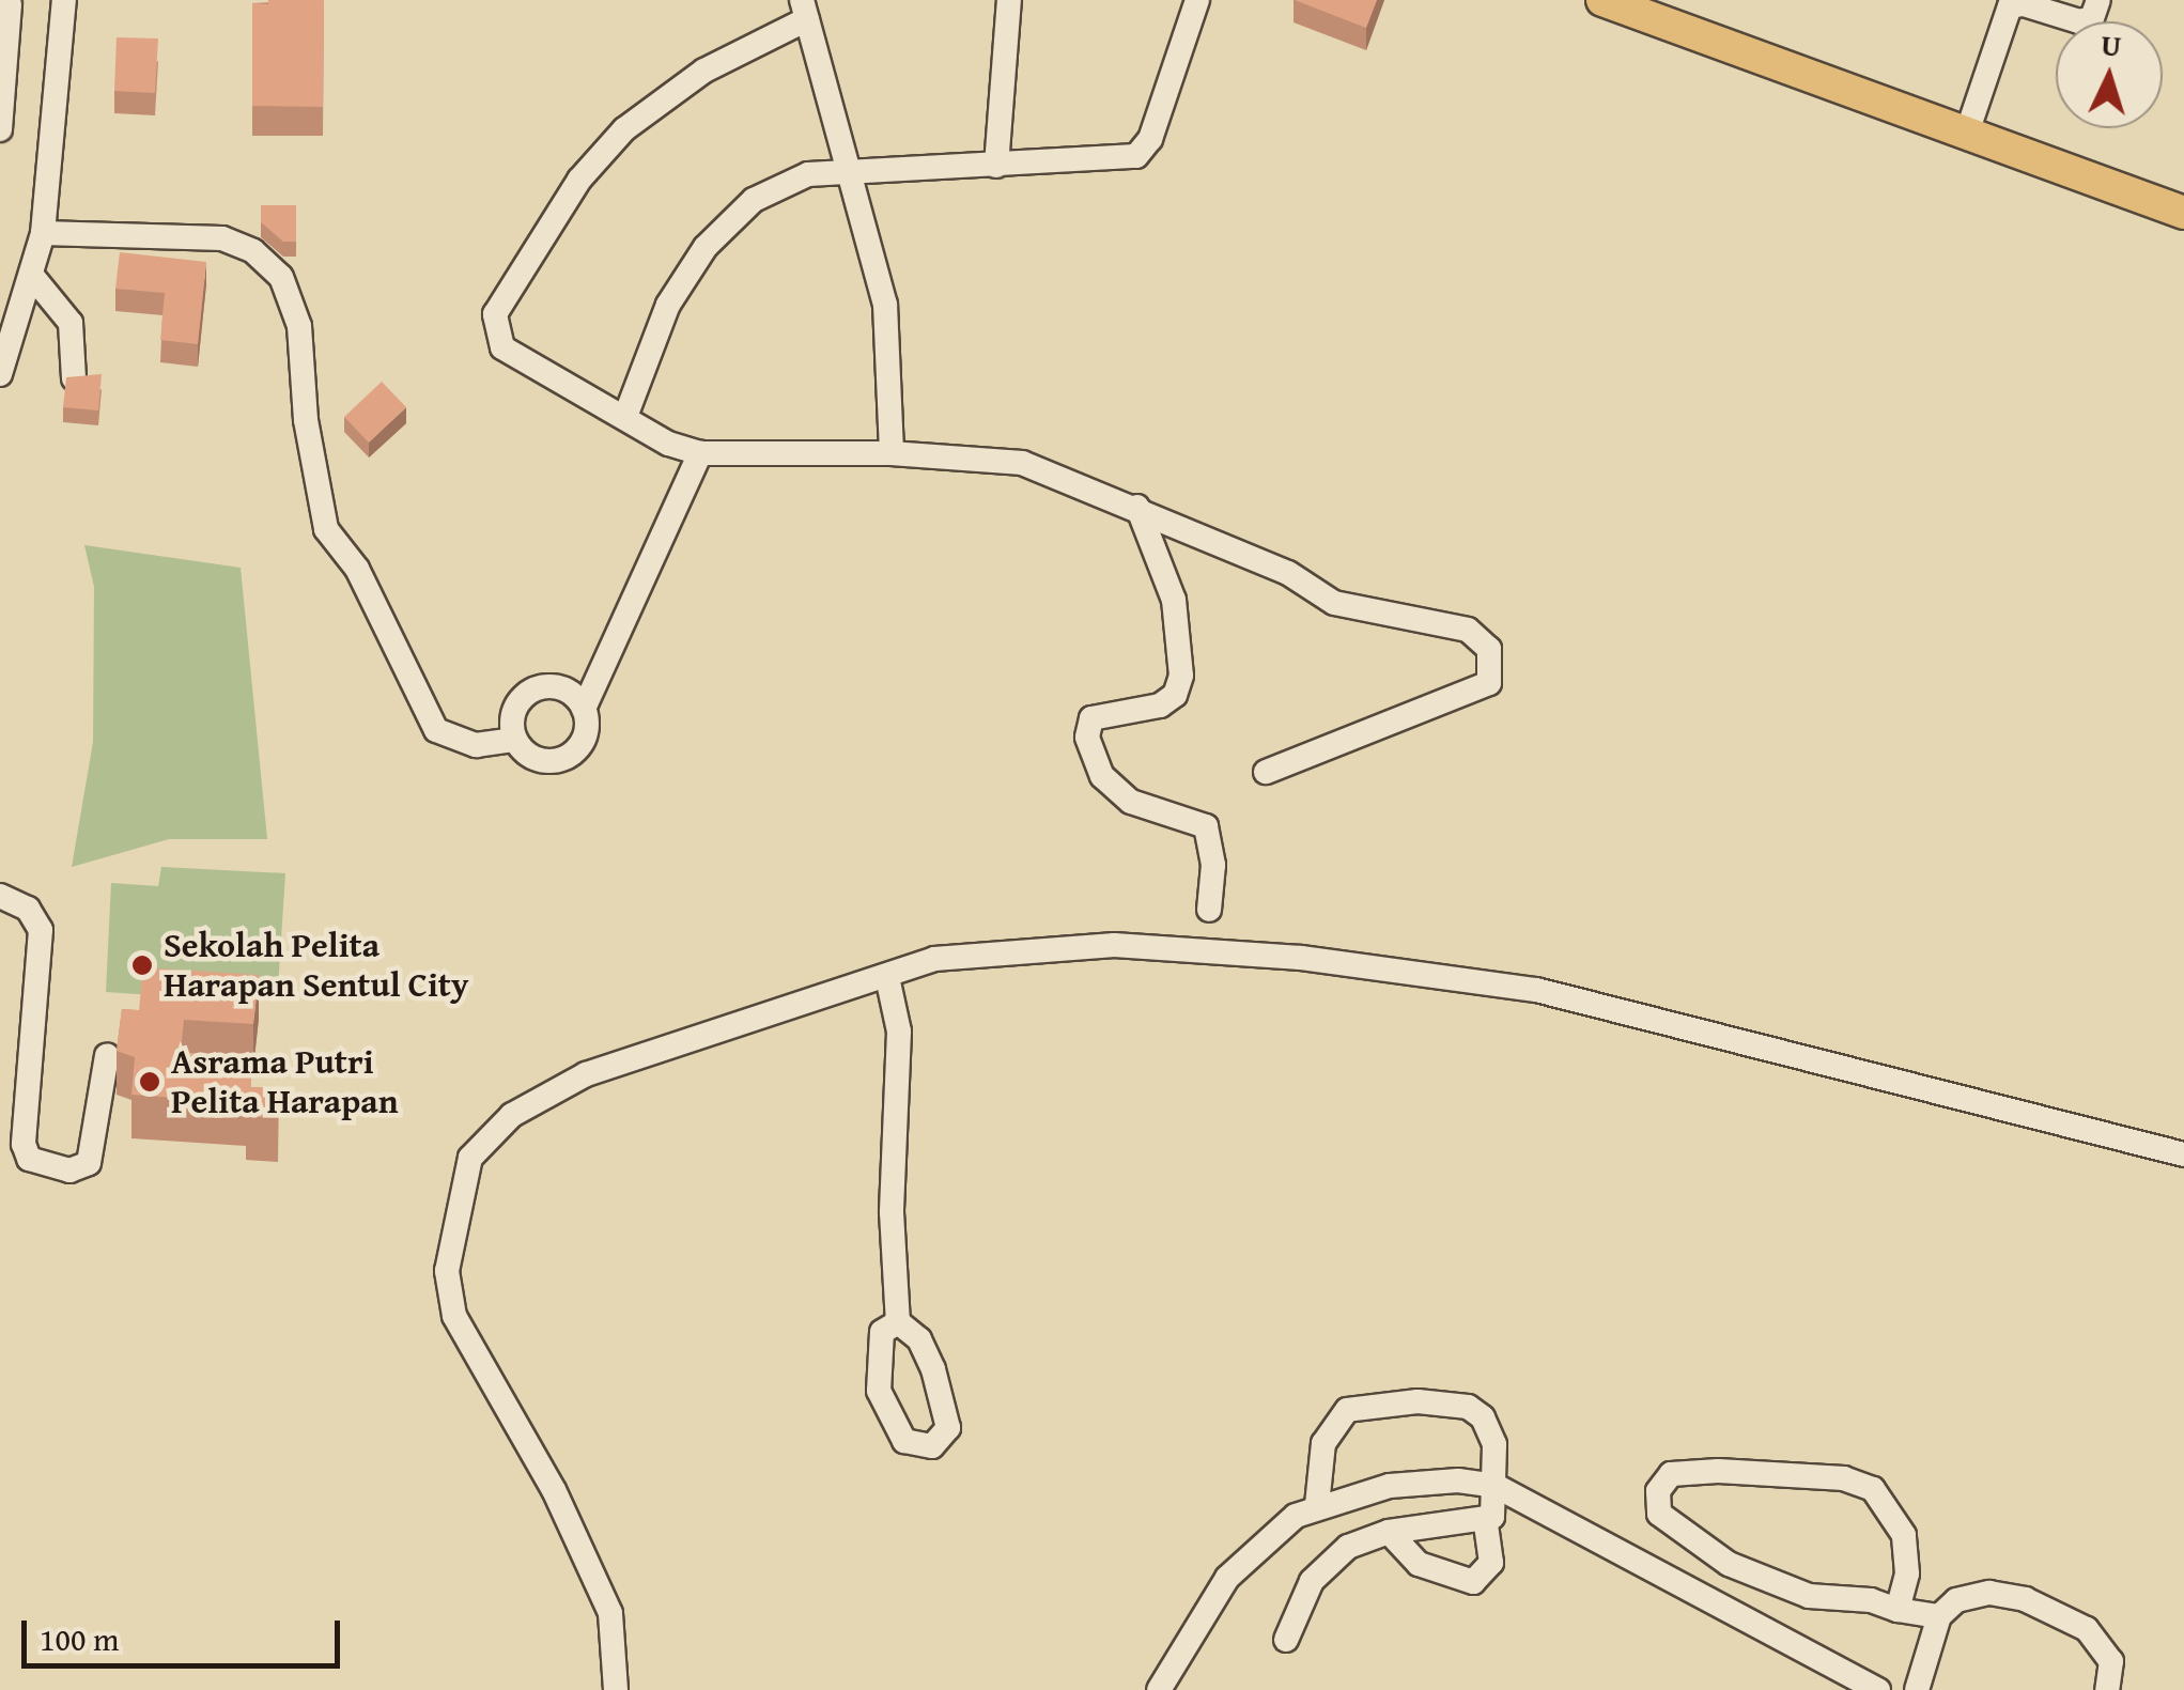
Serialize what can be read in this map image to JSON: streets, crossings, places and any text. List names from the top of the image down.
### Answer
{
  "places": ["Sekolah Pelita Harapan Sentul City", "Asrama Putri Pelita Harapan"],
  "scale_bar": "100 m",
  "north": "top"
}
